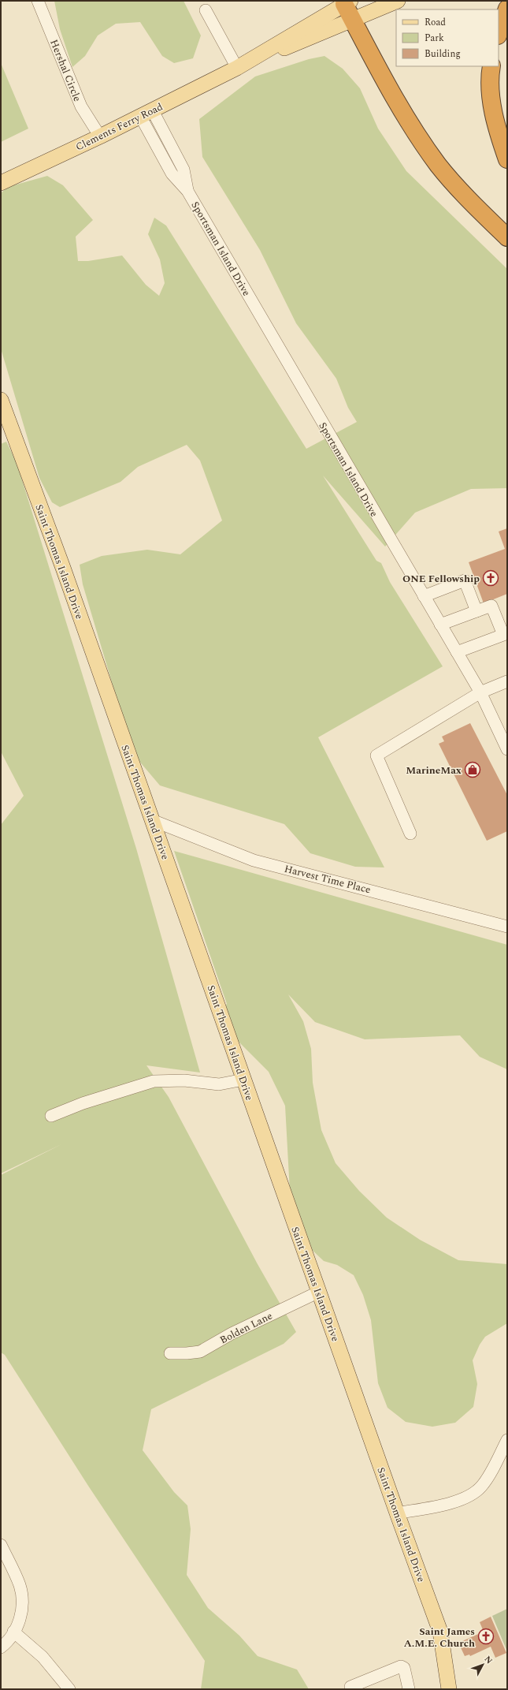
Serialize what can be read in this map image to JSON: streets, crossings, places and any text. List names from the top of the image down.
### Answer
{
  "streets": {
    "main road": ["Clements Ferry Road", "Saint Thomas Island Drive"],
    "street": [
      "Hershal Circle",
      "Sportsman Island Drive",
      "Harvest Time Place",
      "Bolden Lane"
    ]
  },
  "crossings": [
    ["Hershal Circle", "Clements Ferry Road"],
    ["Clements Ferry Road", "Sportsman Island Drive"],
    ["Saint Thomas Island Drive", "Harvest Time Place"],
    ["Saint Thomas Island Drive", "Bolden Lane"]
  ],
  "places": {
    "church": ["ONE Fellowship", "Saint James A.M.E. Church"],
    "shop": ["MarineMax"]
  },
  "legend": ["Road", "Park", "Building"],
  "north": "top right"
}
